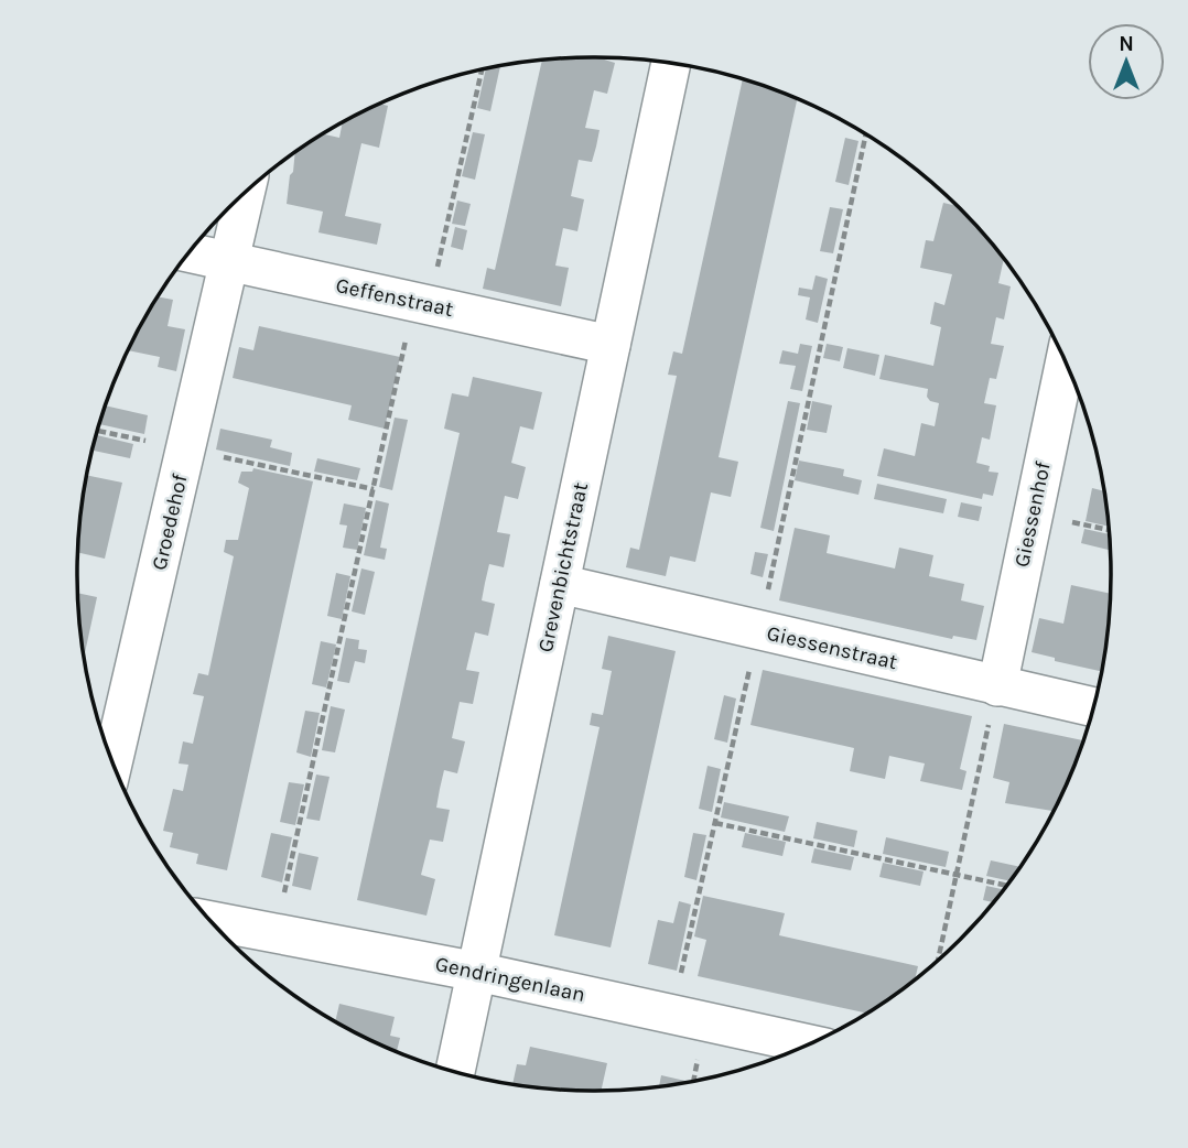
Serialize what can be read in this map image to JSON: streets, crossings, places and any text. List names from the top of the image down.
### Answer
{
  "streets": {
    "street": [
      "Geffenstraat",
      "Giessenhof",
      "Groedehof",
      "Grevenbichtstraat",
      "Giessenstraat",
      "Gendringenlaan"
    ]
  },
  "crossings": [
    ["Geffenstraat", "Groedehof"],
    ["Geffenstraat", "Grevenbichtstraat"],
    ["Giessenhof", "Giessenstraat"],
    ["Grevenbichtstraat", "Giessenstraat"],
    ["Grevenbichtstraat", "Gendringenlaan"]
  ],
  "north": "top"
}
